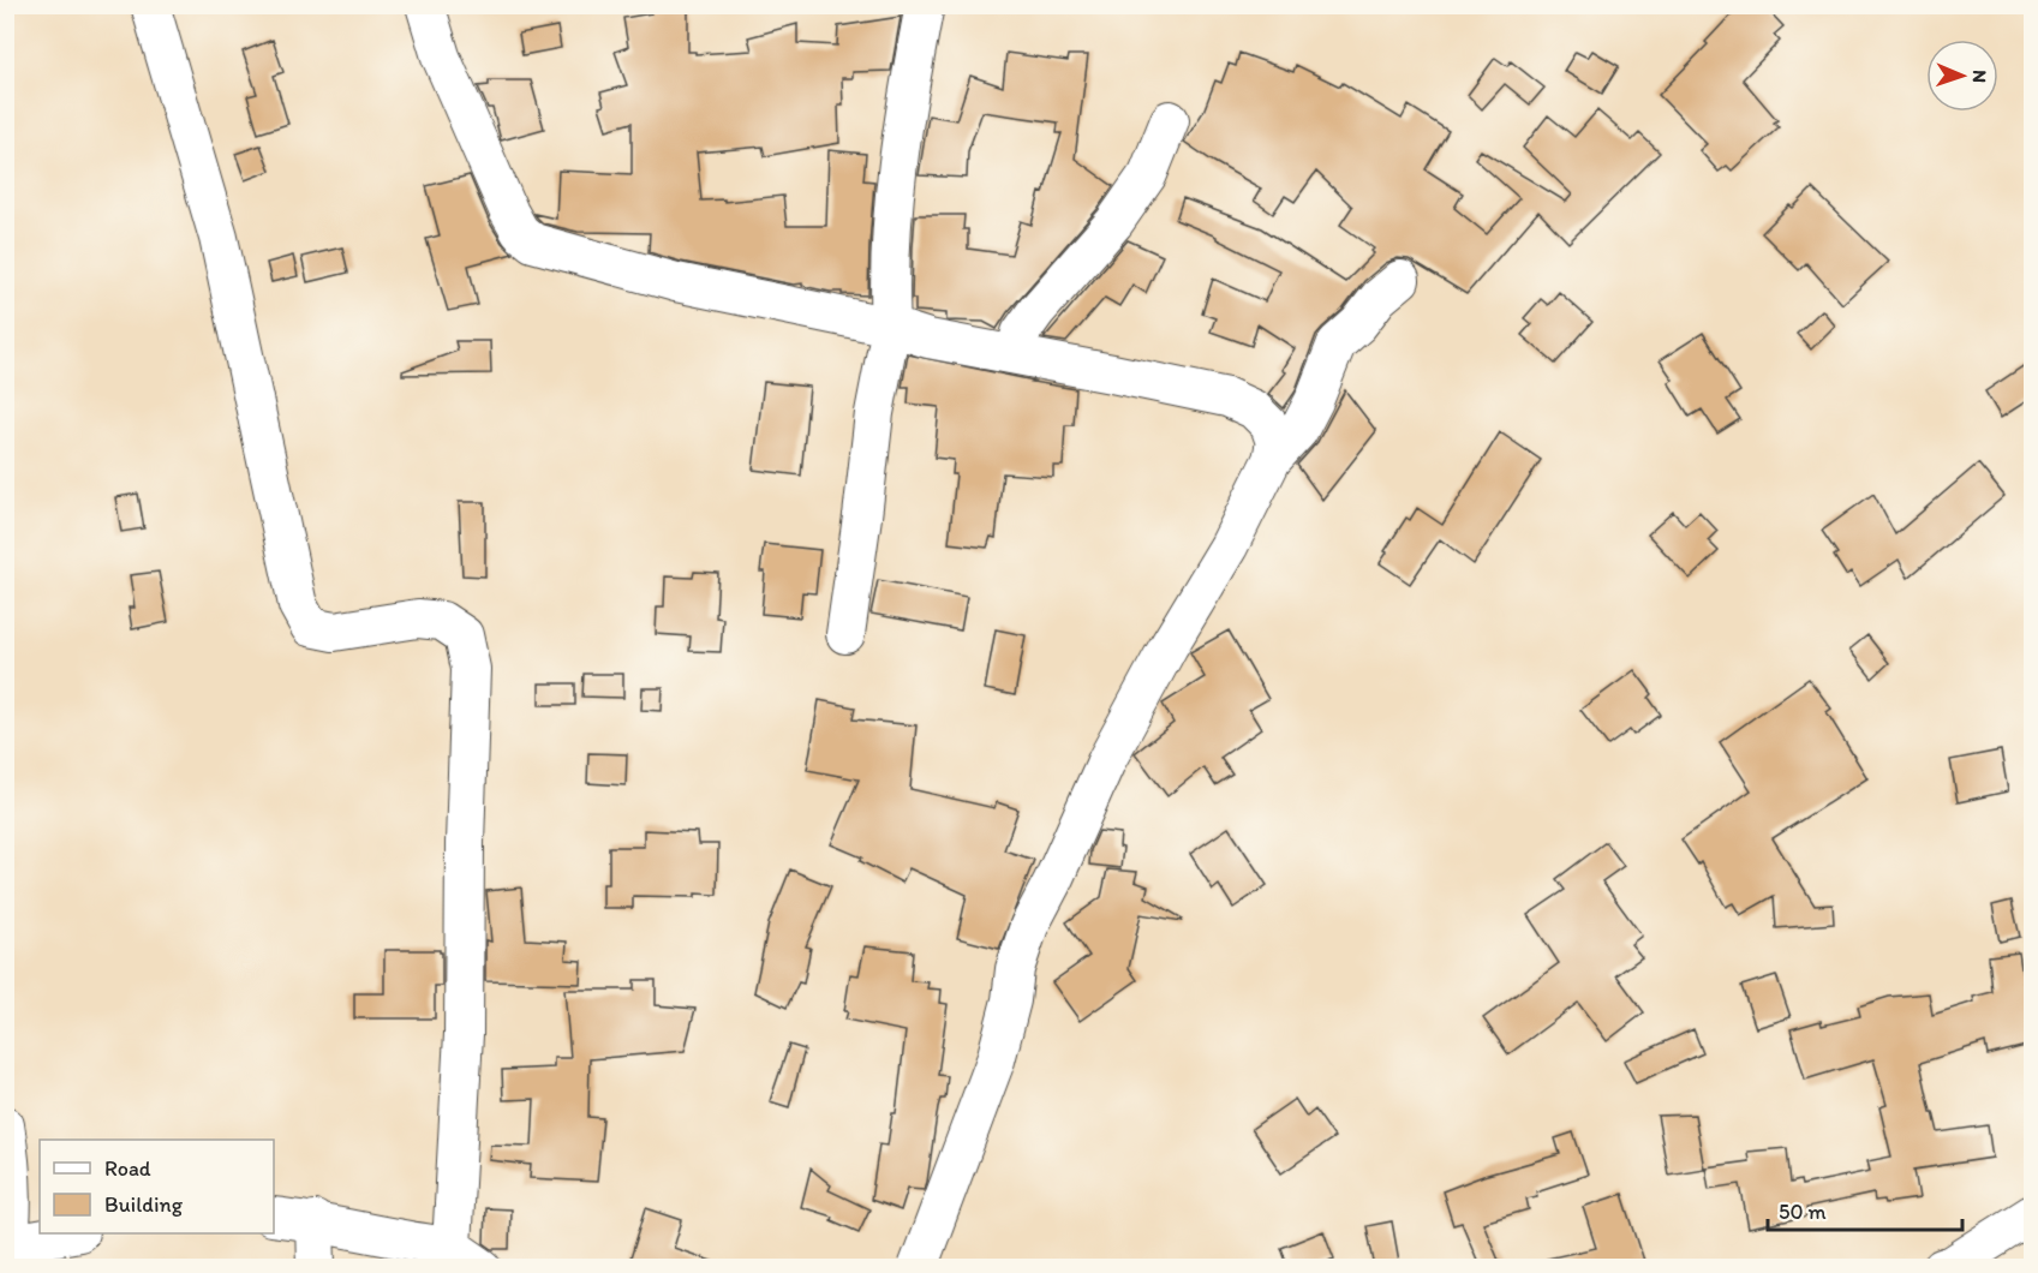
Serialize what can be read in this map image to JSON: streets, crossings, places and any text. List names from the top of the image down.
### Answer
{
  "legend": ["Road", "Building"],
  "scale_bar": "50 m",
  "north": "right"
}
